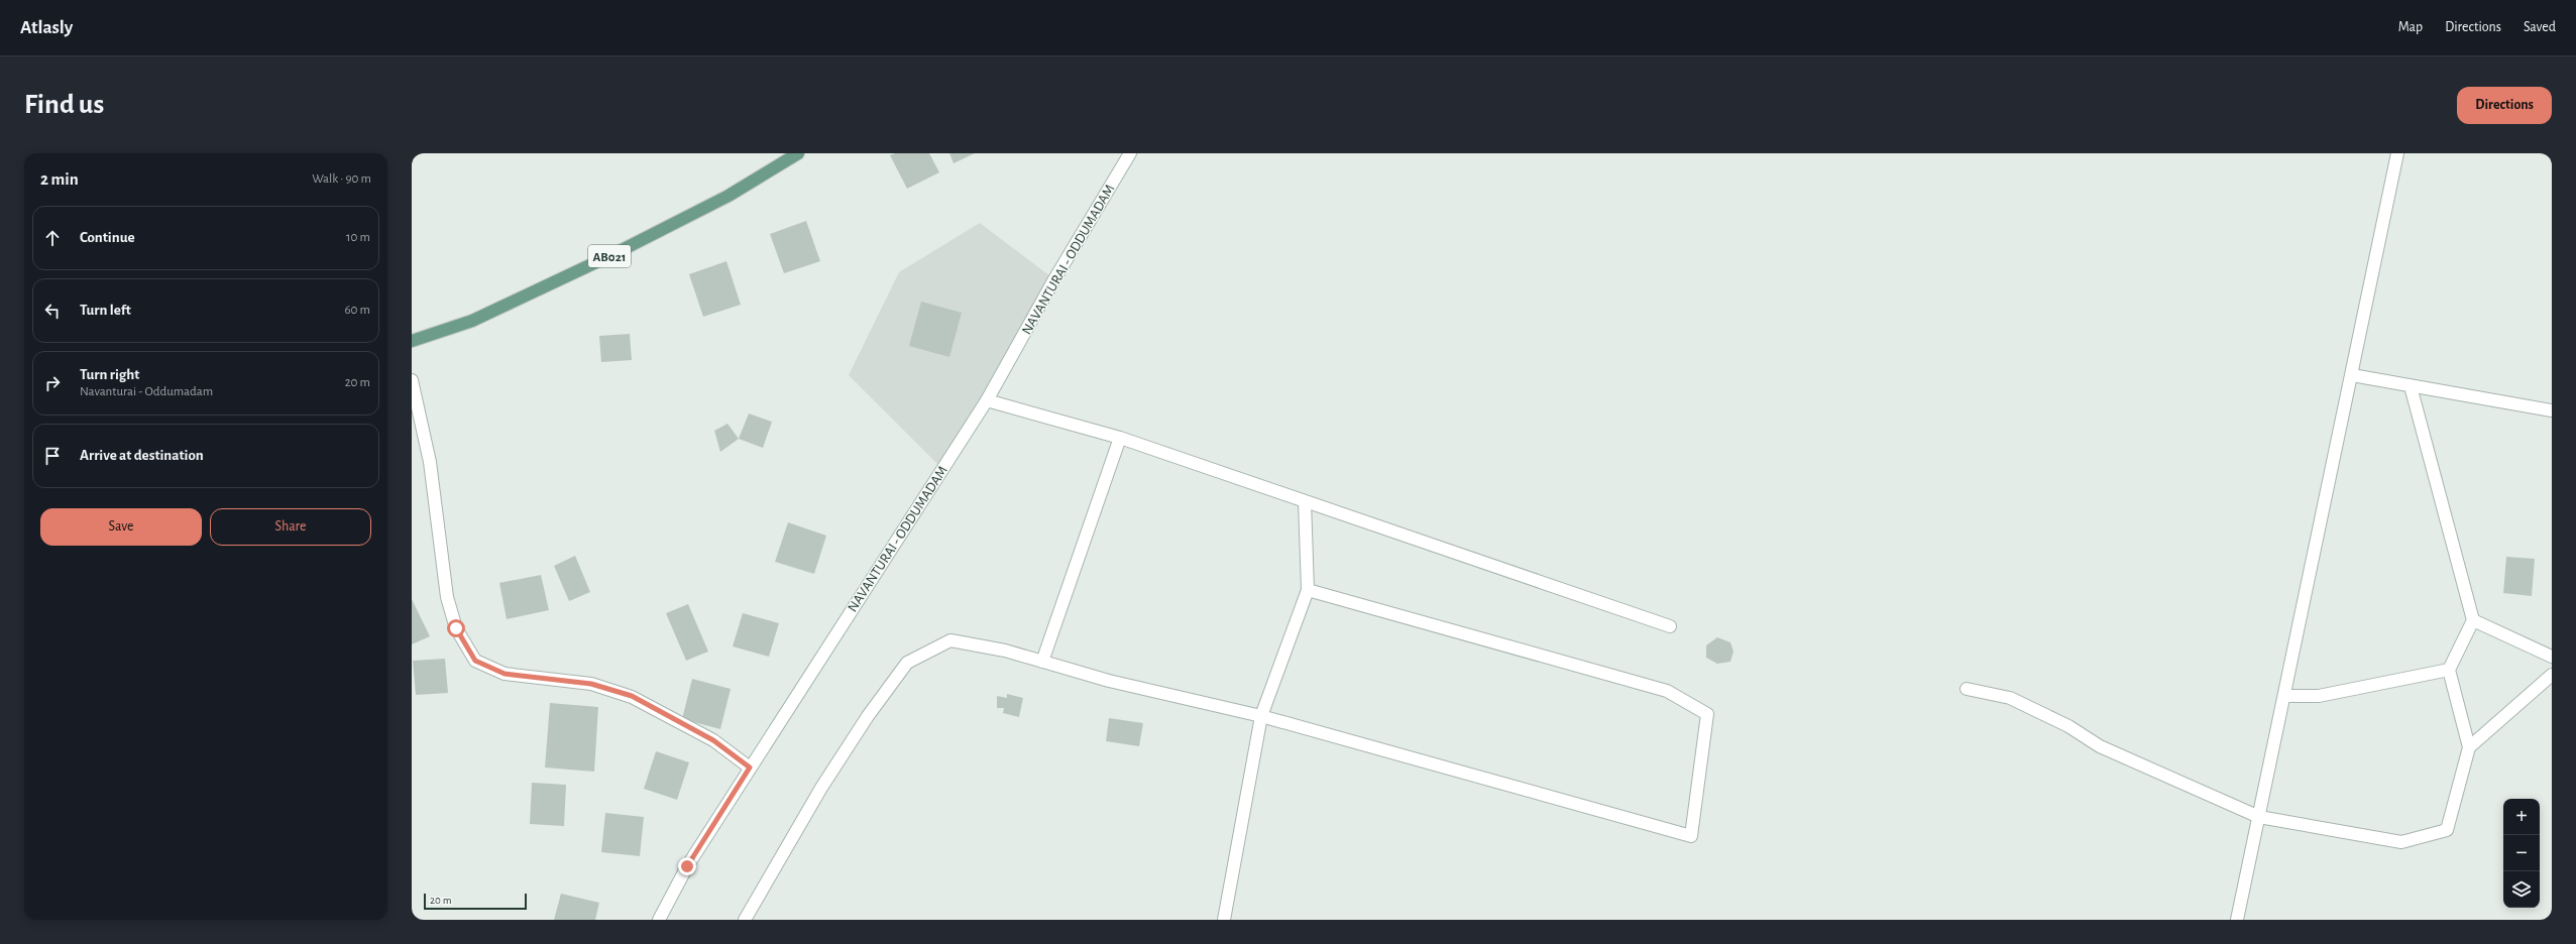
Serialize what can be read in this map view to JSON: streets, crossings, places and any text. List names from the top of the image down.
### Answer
{
  "streets": {
    "main road": ["AB021"],
    "street": ["NAVANTURAI - ODDUMADAM"]
  },
  "scale_bar": "20 m",
  "page": {
    "header": "Atlasly",
    "nav": ["Map", "Directions", "Saved"],
    "buttons": [
      "Directions",
      ["Save", "Share"]
    ],
    "title": "Find us",
    "heading": ["2 min", "Walk · 90 m"],
    "list": [
      ["Continue", "10 m"],
      ["Turn left", "60 m"],
      ["Turn right", "Navanturai - Oddumadam", "20 m"],
      "Arrive at destination"
    ],
    "map_buttons": ["+", "−"],
    "scale": "20 m"
  }
}
